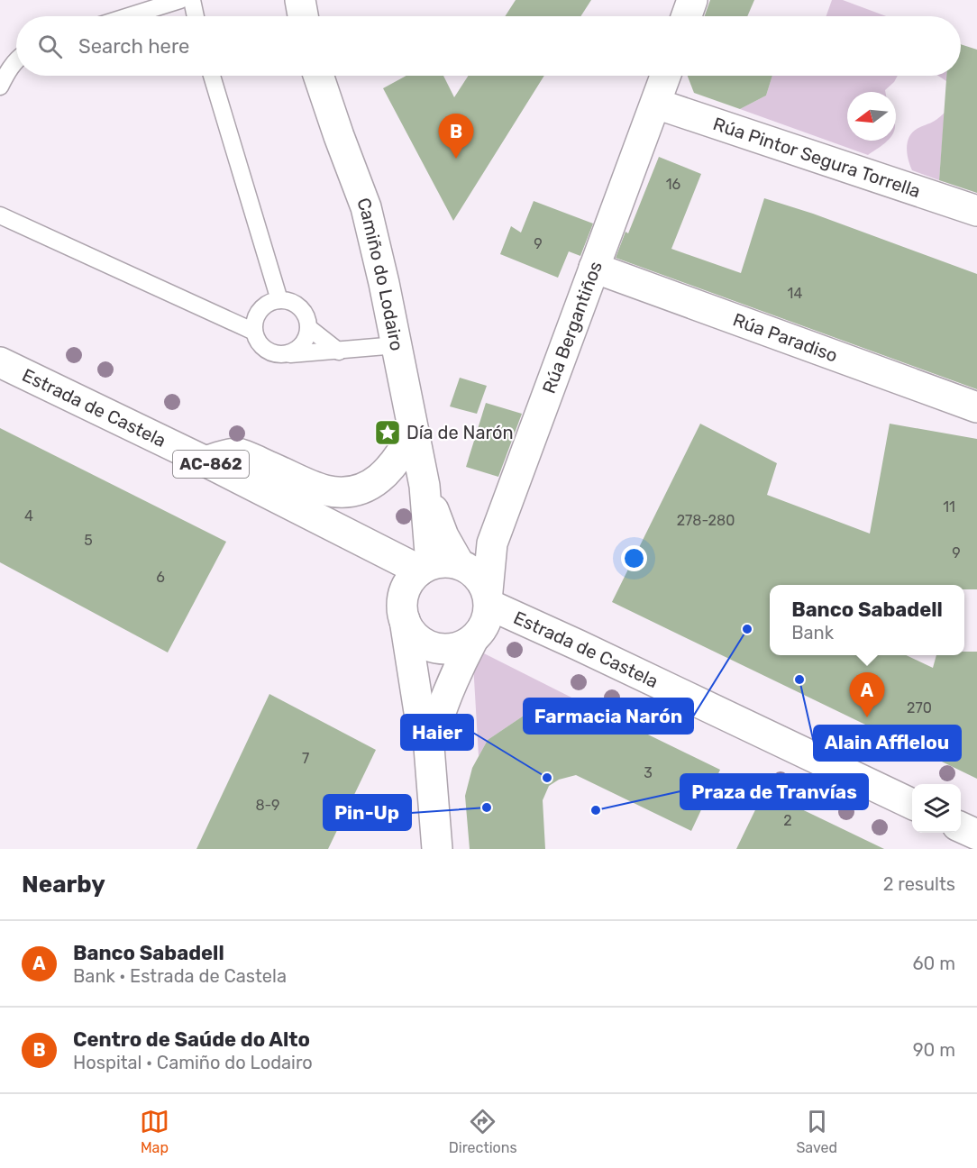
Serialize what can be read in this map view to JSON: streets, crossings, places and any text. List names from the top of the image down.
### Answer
{
  "streets": {
    "street": [
      "Rúa Pintor Segura Torrella",
      "Camiño do Lodairo",
      "Rúa Bergantiños",
      "Rúa Paradiso",
      "Estrada de Castela",
      "AC-862"
    ]
  },
  "crossings": [
    ["Rúa Pintor Segura Torrella", "Rúa Bergantiños"],
    ["Camiño do Lodairo", "Rúa Bergantiños"],
    ["Camiño do Lodairo", "Estrada de Castela"],
    ["Rúa Bergantiños", "Rúa Paradiso"],
    ["Rúa Bergantiños", "Estrada de Castela"]
  ],
  "places": {
    "place": ["Día de Narón"],
    "other": [
      "Farmacia Narón",
      "Alain Afflelou",
      "Haier",
      "Pin-Up",
      "Praza de Tranvías"
    ]
  },
  "house_numbers": [
    "16",
    "9",
    "14",
    "11",
    "4",
    "278-280",
    "5",
    "9",
    "6",
    "270",
    "7",
    "3",
    "8-9",
    "2"
  ],
  "north": "left",
  "page": {
    "search": "Search here",
    "pins": ["B", "A"],
    "popup": ["Banco Sabadell", "Bank"],
    "heading": ["Nearby", "2 results"],
    "list": [
      {
        "mark": "A",
        "name": "Banco Sabadell",
        "note": "Bank · Estrada de Castela",
        "value": "60 m"
      },
      {
        "mark": "B",
        "name": "Centro de Saúde do Alto",
        "note": "Hospital · Camiño do Lodairo",
        "value": "90 m"
      }
    ],
    "nav": ["Map", "Directions", "Saved"]
  }
}
